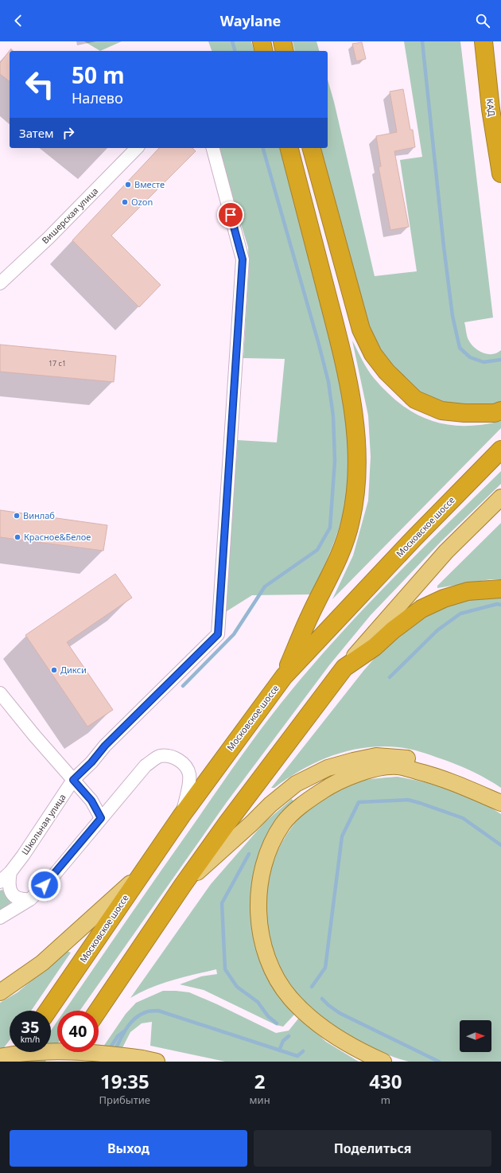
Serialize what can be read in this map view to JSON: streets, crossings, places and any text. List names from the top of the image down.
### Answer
{
  "streets": {
    "highway": ["КАД", "Московское шоссе"],
    "street": ["Вишерская улица", "Школьная улица"]
  },
  "places": [
    "Вместе",
    "Ozon",
    "Винлаб",
    "Красное&Белое",
    "Дикси"
  ],
  "house_numbers": ["17 с1"],
  "north": "right",
  "page": {
    "header": "Waylane",
    "turn": ["50 m", "Налево"],
    "then": "Затем",
    "speed": "35 km/h",
    "limit": "40",
    "eta": [
      "19:35",
      "Прибытие",
      "2",
      "мин",
      "430",
      "m"
    ],
    "buttons": ["Выход", "Поделиться"]
  }
}
